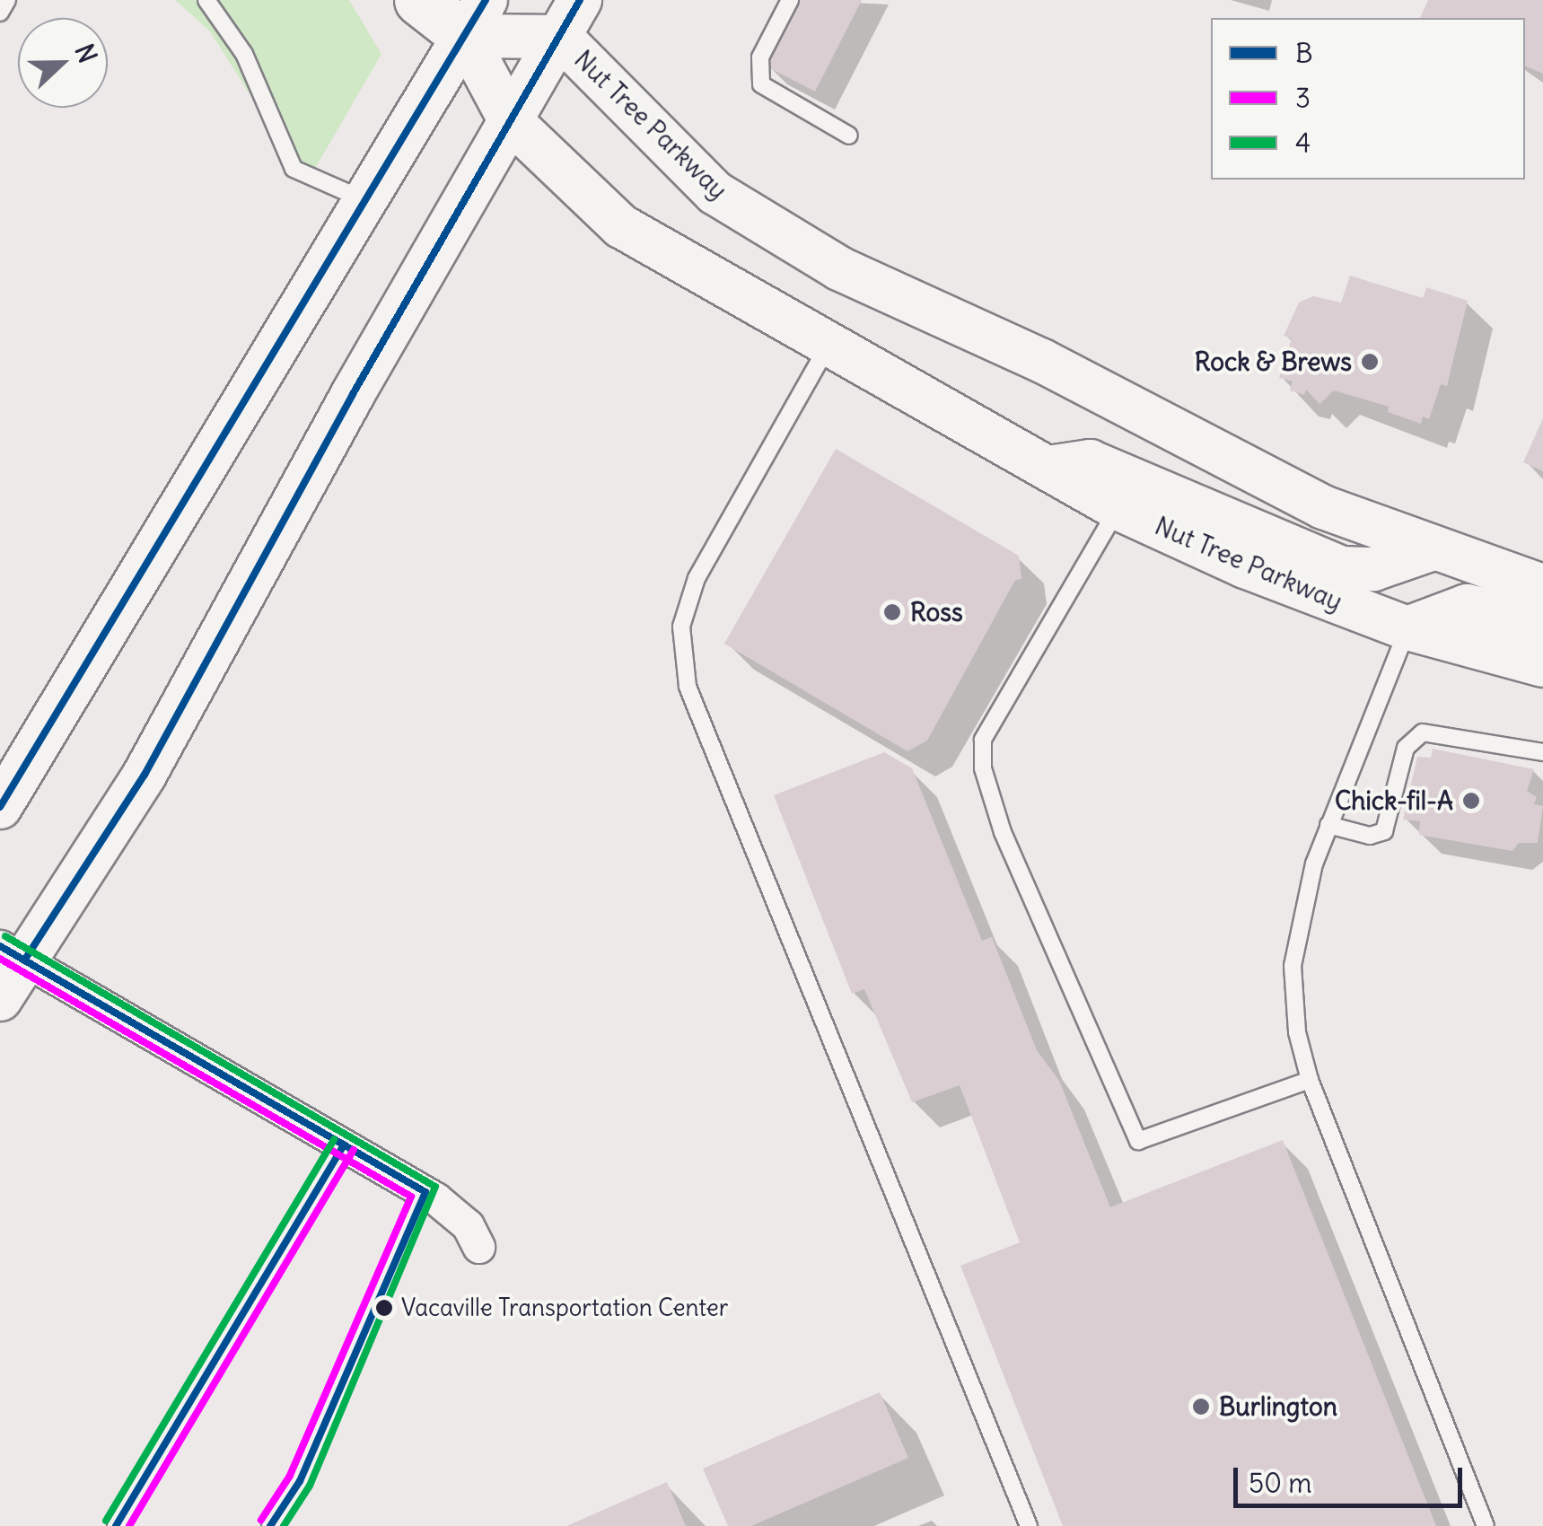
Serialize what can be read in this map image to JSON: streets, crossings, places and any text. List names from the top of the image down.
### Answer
{
  "streets": {
    "main road": ["Nut Tree Parkway"]
  },
  "places": [
    "Rock & Brews",
    "Ross",
    "Chick-fil-A",
    "Vacaville Transportation Center",
    "Burlington"
  ],
  "lines": ["transit line B", "transit line 4", "transit line 3"],
  "legend": ["B", "3", "4"],
  "scale_bar": "50 m",
  "north": "right"
}
